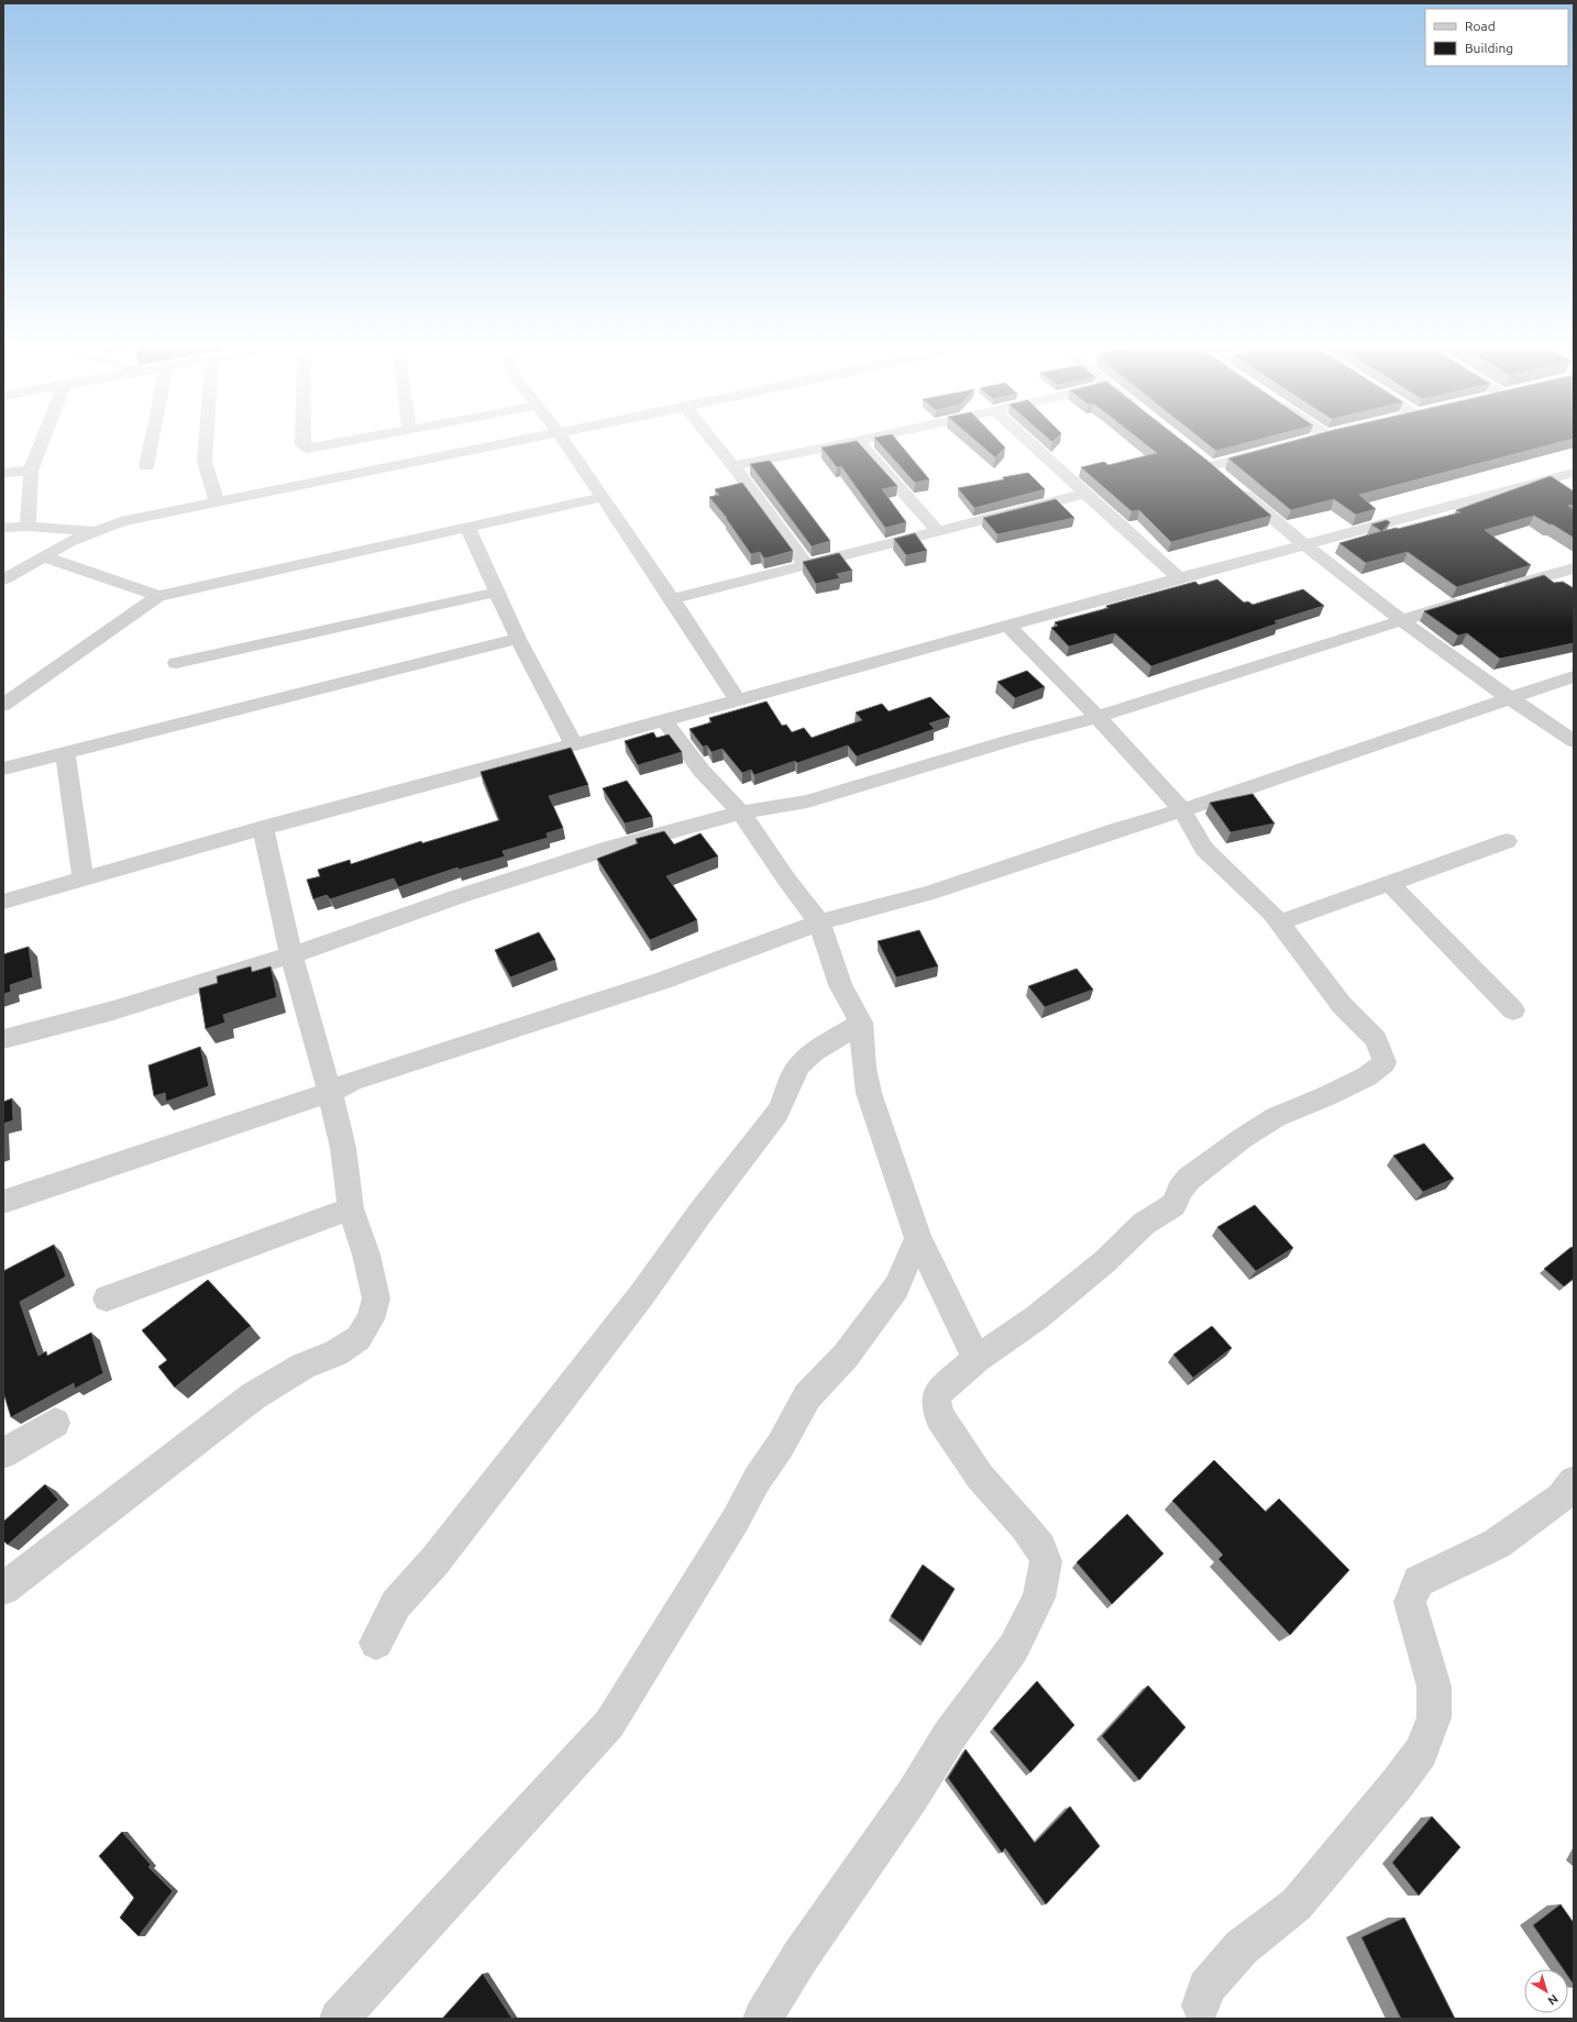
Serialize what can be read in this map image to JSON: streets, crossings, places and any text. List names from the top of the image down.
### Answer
{
  "legend": ["Road", "Building"],
  "north": "bottom right"
}
